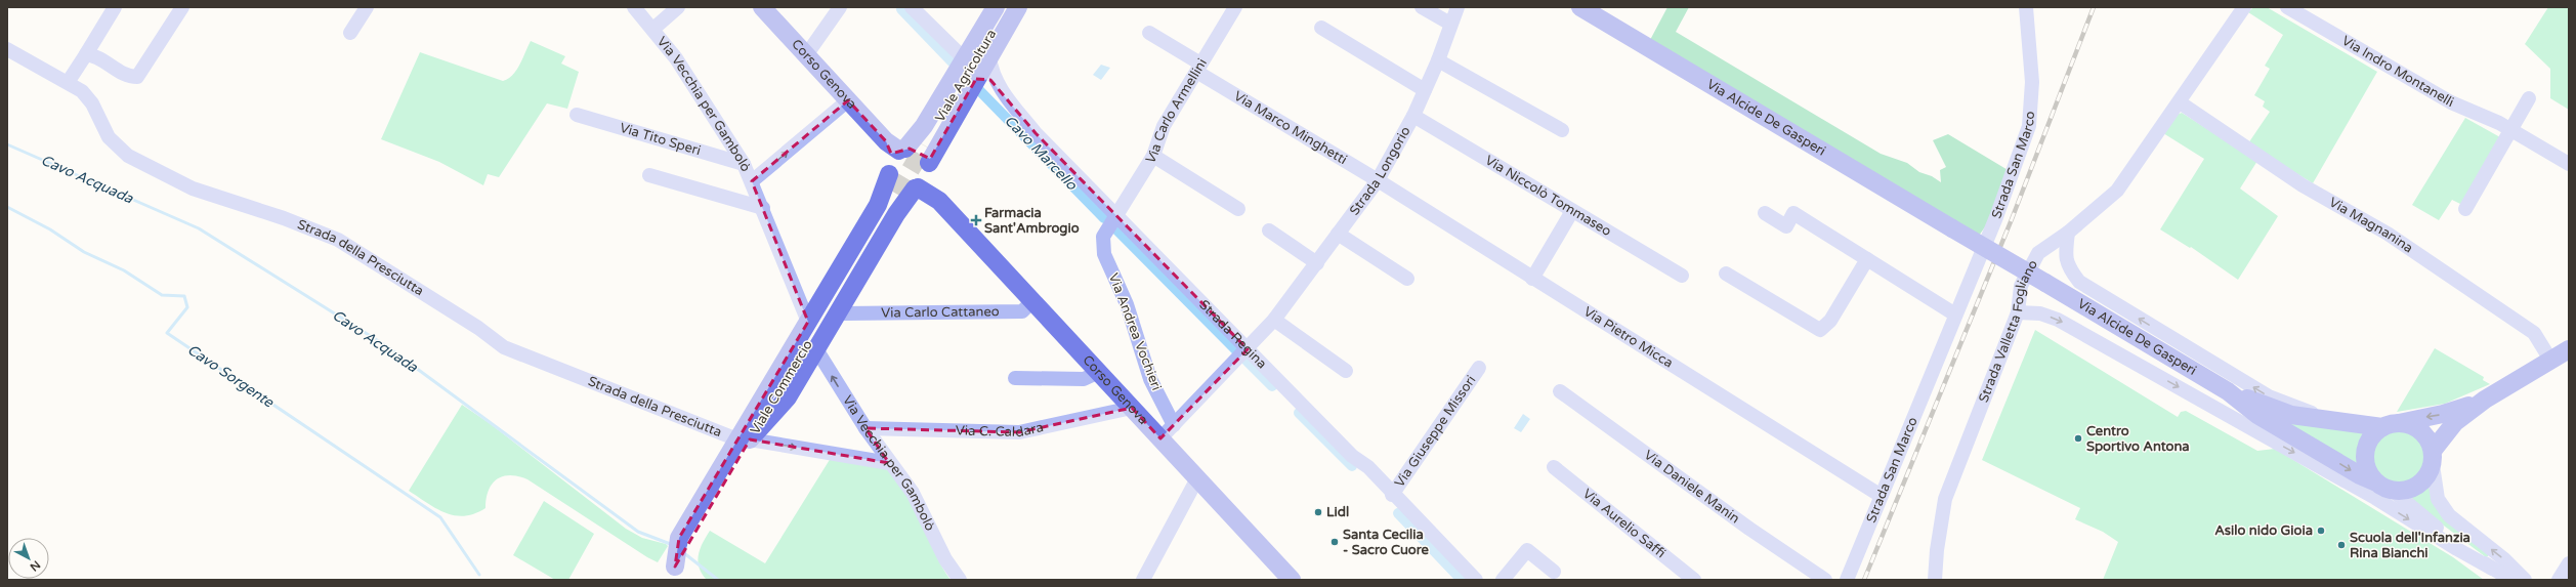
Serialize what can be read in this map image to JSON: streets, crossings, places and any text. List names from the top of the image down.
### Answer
{
  "streets": {
    "main road": [
      "Corso Genova",
      "Viale Agricoltura",
      "Via Alcide De Gasperi",
      "Viale Commercio"
    ],
    "street": [
      "Via Indro Montanelli",
      "Via Vecchia per Gambolò",
      "Via Carlo Armellini",
      "Via Marco Minghetti",
      "Via Tito Speri",
      "Strada San Marco",
      "Strada Longorio",
      "Via Niccolò Tommaseo",
      "Via Magnanina",
      "Strada della Presciutta",
      "Via Carlo Cattaneo",
      "Via Andrea Vochieri",
      "Strada Valletta Fogliano",
      "Strada Regina",
      "Via Pietro Micca",
      "Via C. Caldara",
      "Via Giuseppe Missori",
      "Via Daniele Manin",
      "Via Aurelio Saffi"
    ]
  },
  "crossings": [
    ["Corso Genova", "Strada Longorio"],
    ["Corso Genova", "Via Carlo Cattaneo"],
    ["Corso Genova", "Via C. Caldara"],
    ["Via Vecchia per Gambolò", "Via Tito Speri"],
    ["Via Vecchia per Gambolò", "Strada della Presciutta"],
    ["Via Vecchia per Gambolò", "Via C. Caldara"],
    ["Via Carlo Armellini", "Via Marco Minghetti"],
    ["Via Carlo Armellini", "Via Andrea Vochieri"],
    ["Via Carlo Armellini", "Strada Regina"],
    ["Via Marco Minghetti", "Strada Longorio"],
    ["Via Marco Minghetti", "Via Pietro Micca"],
    ["Strada San Marco", "Via Pietro Micca"],
    ["Strada Longorio", "Via Niccolò Tommaseo"],
    ["Strada Longorio", "Via Andrea Vochieri"],
    ["Strada Longorio", "Strada Regina"],
    ["Strada Longorio", "Via Pietro Micca"],
    ["Via Magnanina", "Strada Valletta Fogliano"],
    ["Strada della Presciutta", "Viale Commercio"],
    ["Via Andrea Vochieri", "Strada Regina"],
    ["Strada Regina", "Via Giuseppe Missori"]
  ],
  "water": ["Cavo Marcello", "Cavo Acquada", "Cavo Sorgente"],
  "places": {
    "health": ["Farmacia Sant'Ambrogio"],
    "other": [
      "Centro Sportivo Antona",
      "Lidl",
      "Asilo nido Gioia",
      "Santa Cecilia - Sacro Cuore",
      "Scuola dell'Infanzia Rina Bianchi"
    ]
  },
  "north": "bottom right"
}
